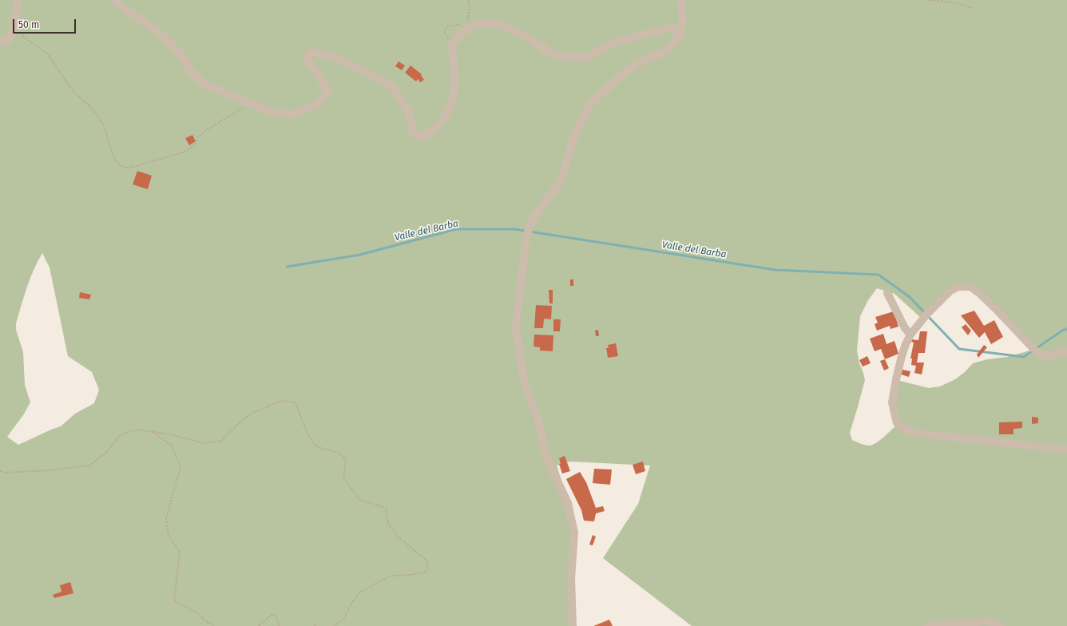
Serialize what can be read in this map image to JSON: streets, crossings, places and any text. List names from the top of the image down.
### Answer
{
  "water": ["Valle del Barba"],
  "scale_bar": "50 m"
}
